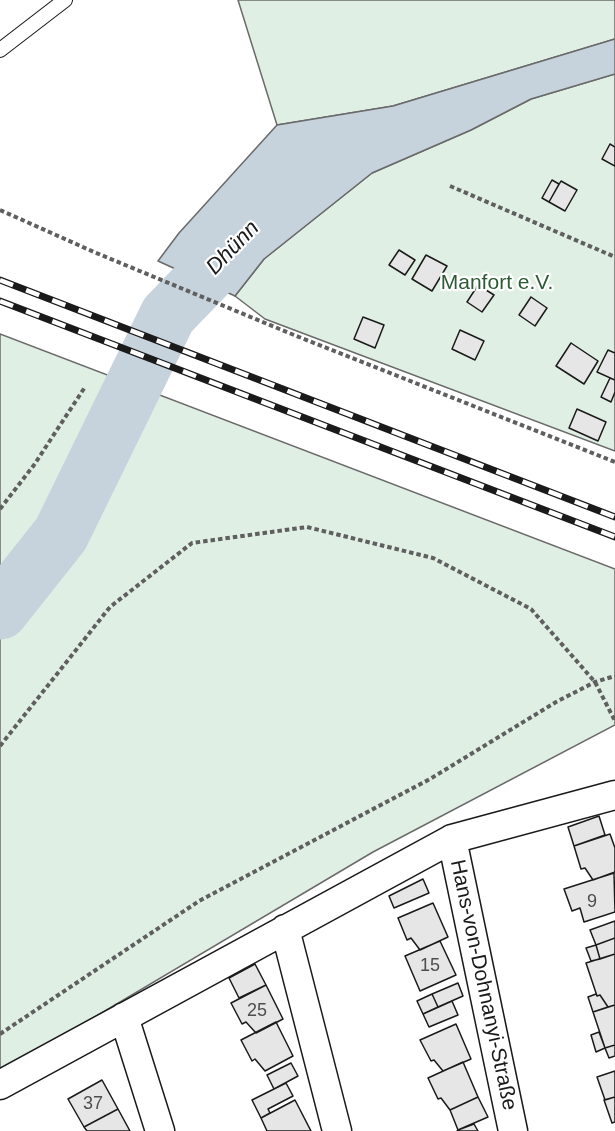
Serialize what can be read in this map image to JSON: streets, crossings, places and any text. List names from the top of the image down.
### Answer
{
  "streets": {
    "street": ["Hans-von-Dohnanyi-Straße"]
  },
  "water": ["Dhünn"],
  "parks": ["Manfort e.V."],
  "house_numbers": [
    "9",
    "15",
    "25",
    "37"
  ]
}
